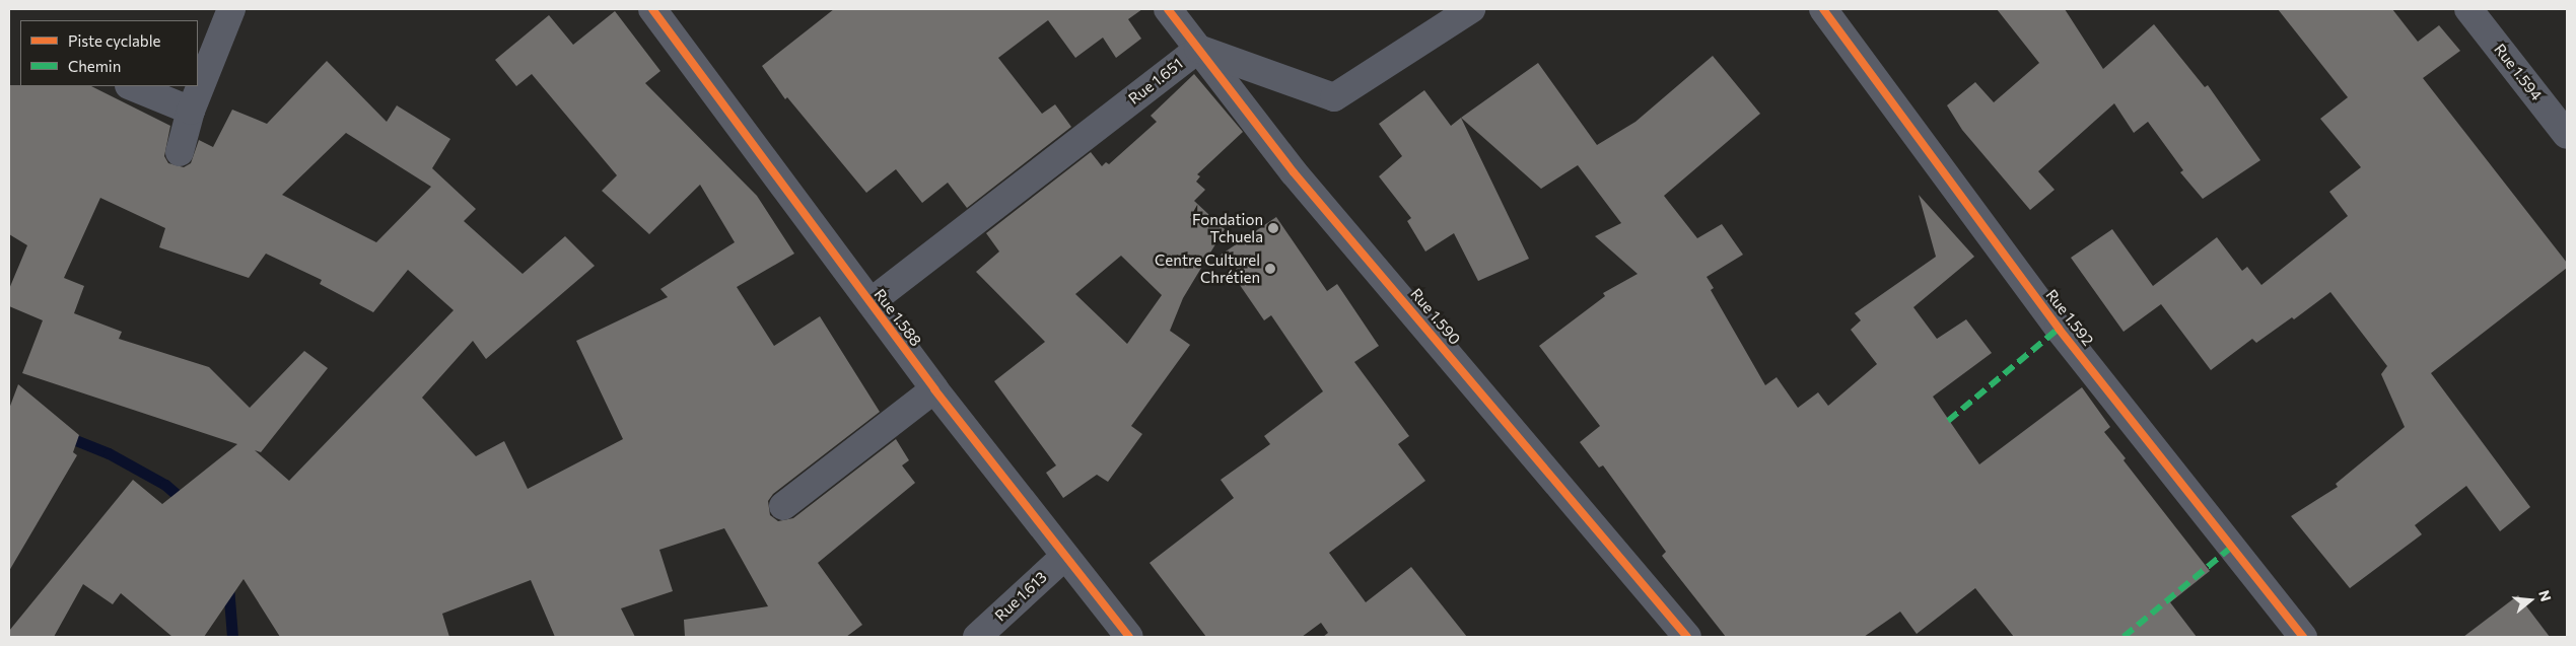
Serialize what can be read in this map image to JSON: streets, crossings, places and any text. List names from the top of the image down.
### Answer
{
  "streets": {
    "street": [
      "Rue 1.594",
      "Rue 1.651",
      "Rue 1.590",
      "Rue 1.588",
      "Rue 1.592",
      "Rue 1.613"
    ]
  },
  "crossings": [
    ["Rue 1.651", "Rue 1.590"],
    ["Rue 1.651", "Rue 1.588"],
    ["Rue 1.588", "Rue 1.613"]
  ],
  "places": ["Fondation Tchuela", "Centre Culturel Chrétien"],
  "legend": ["Piste cyclable", "Chemin"],
  "north": "right"
}
